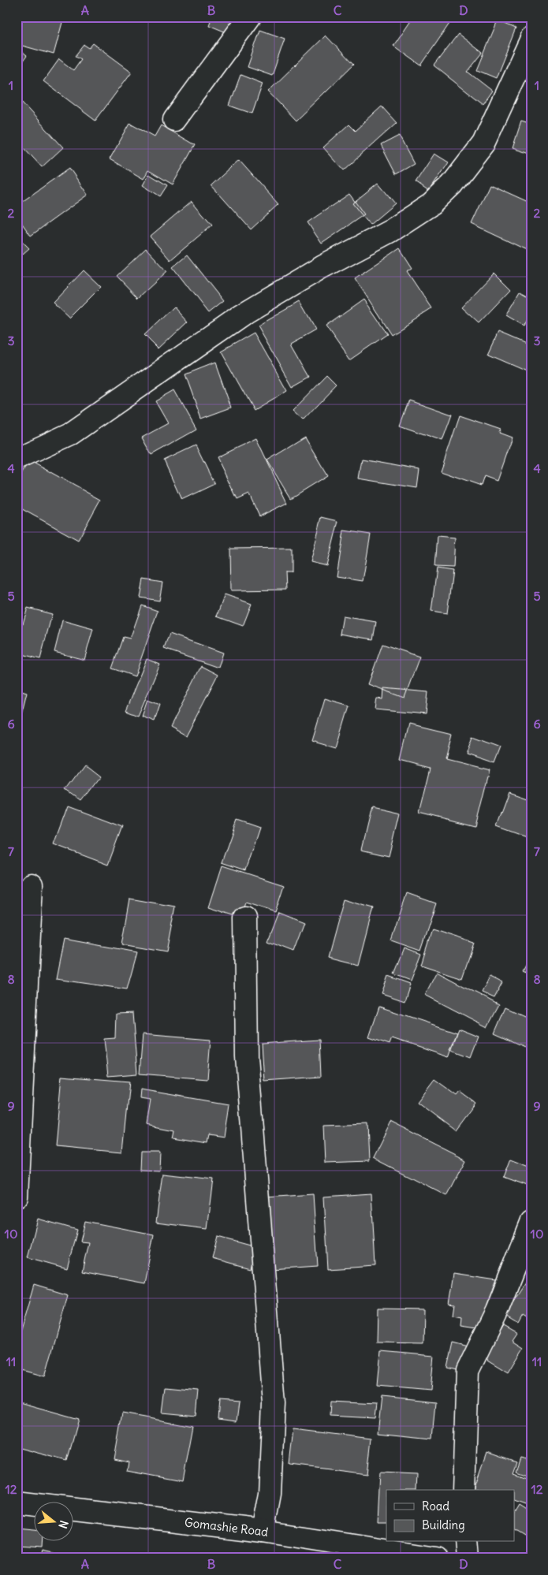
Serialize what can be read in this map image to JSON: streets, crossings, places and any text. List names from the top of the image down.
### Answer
{
  "streets": {
    "street": ["Gomashie Road"]
  },
  "legend": ["Road", "Building"],
  "north": "right",
  "grid": {
    "columns": [
      "A",
      "B",
      "C",
      "D"
    ],
    "rows": [
      "1",
      "2",
      "3",
      "4",
      "5",
      "6",
      "7",
      "8",
      "9",
      "10",
      "11",
      "12"
    ]
  }
}
